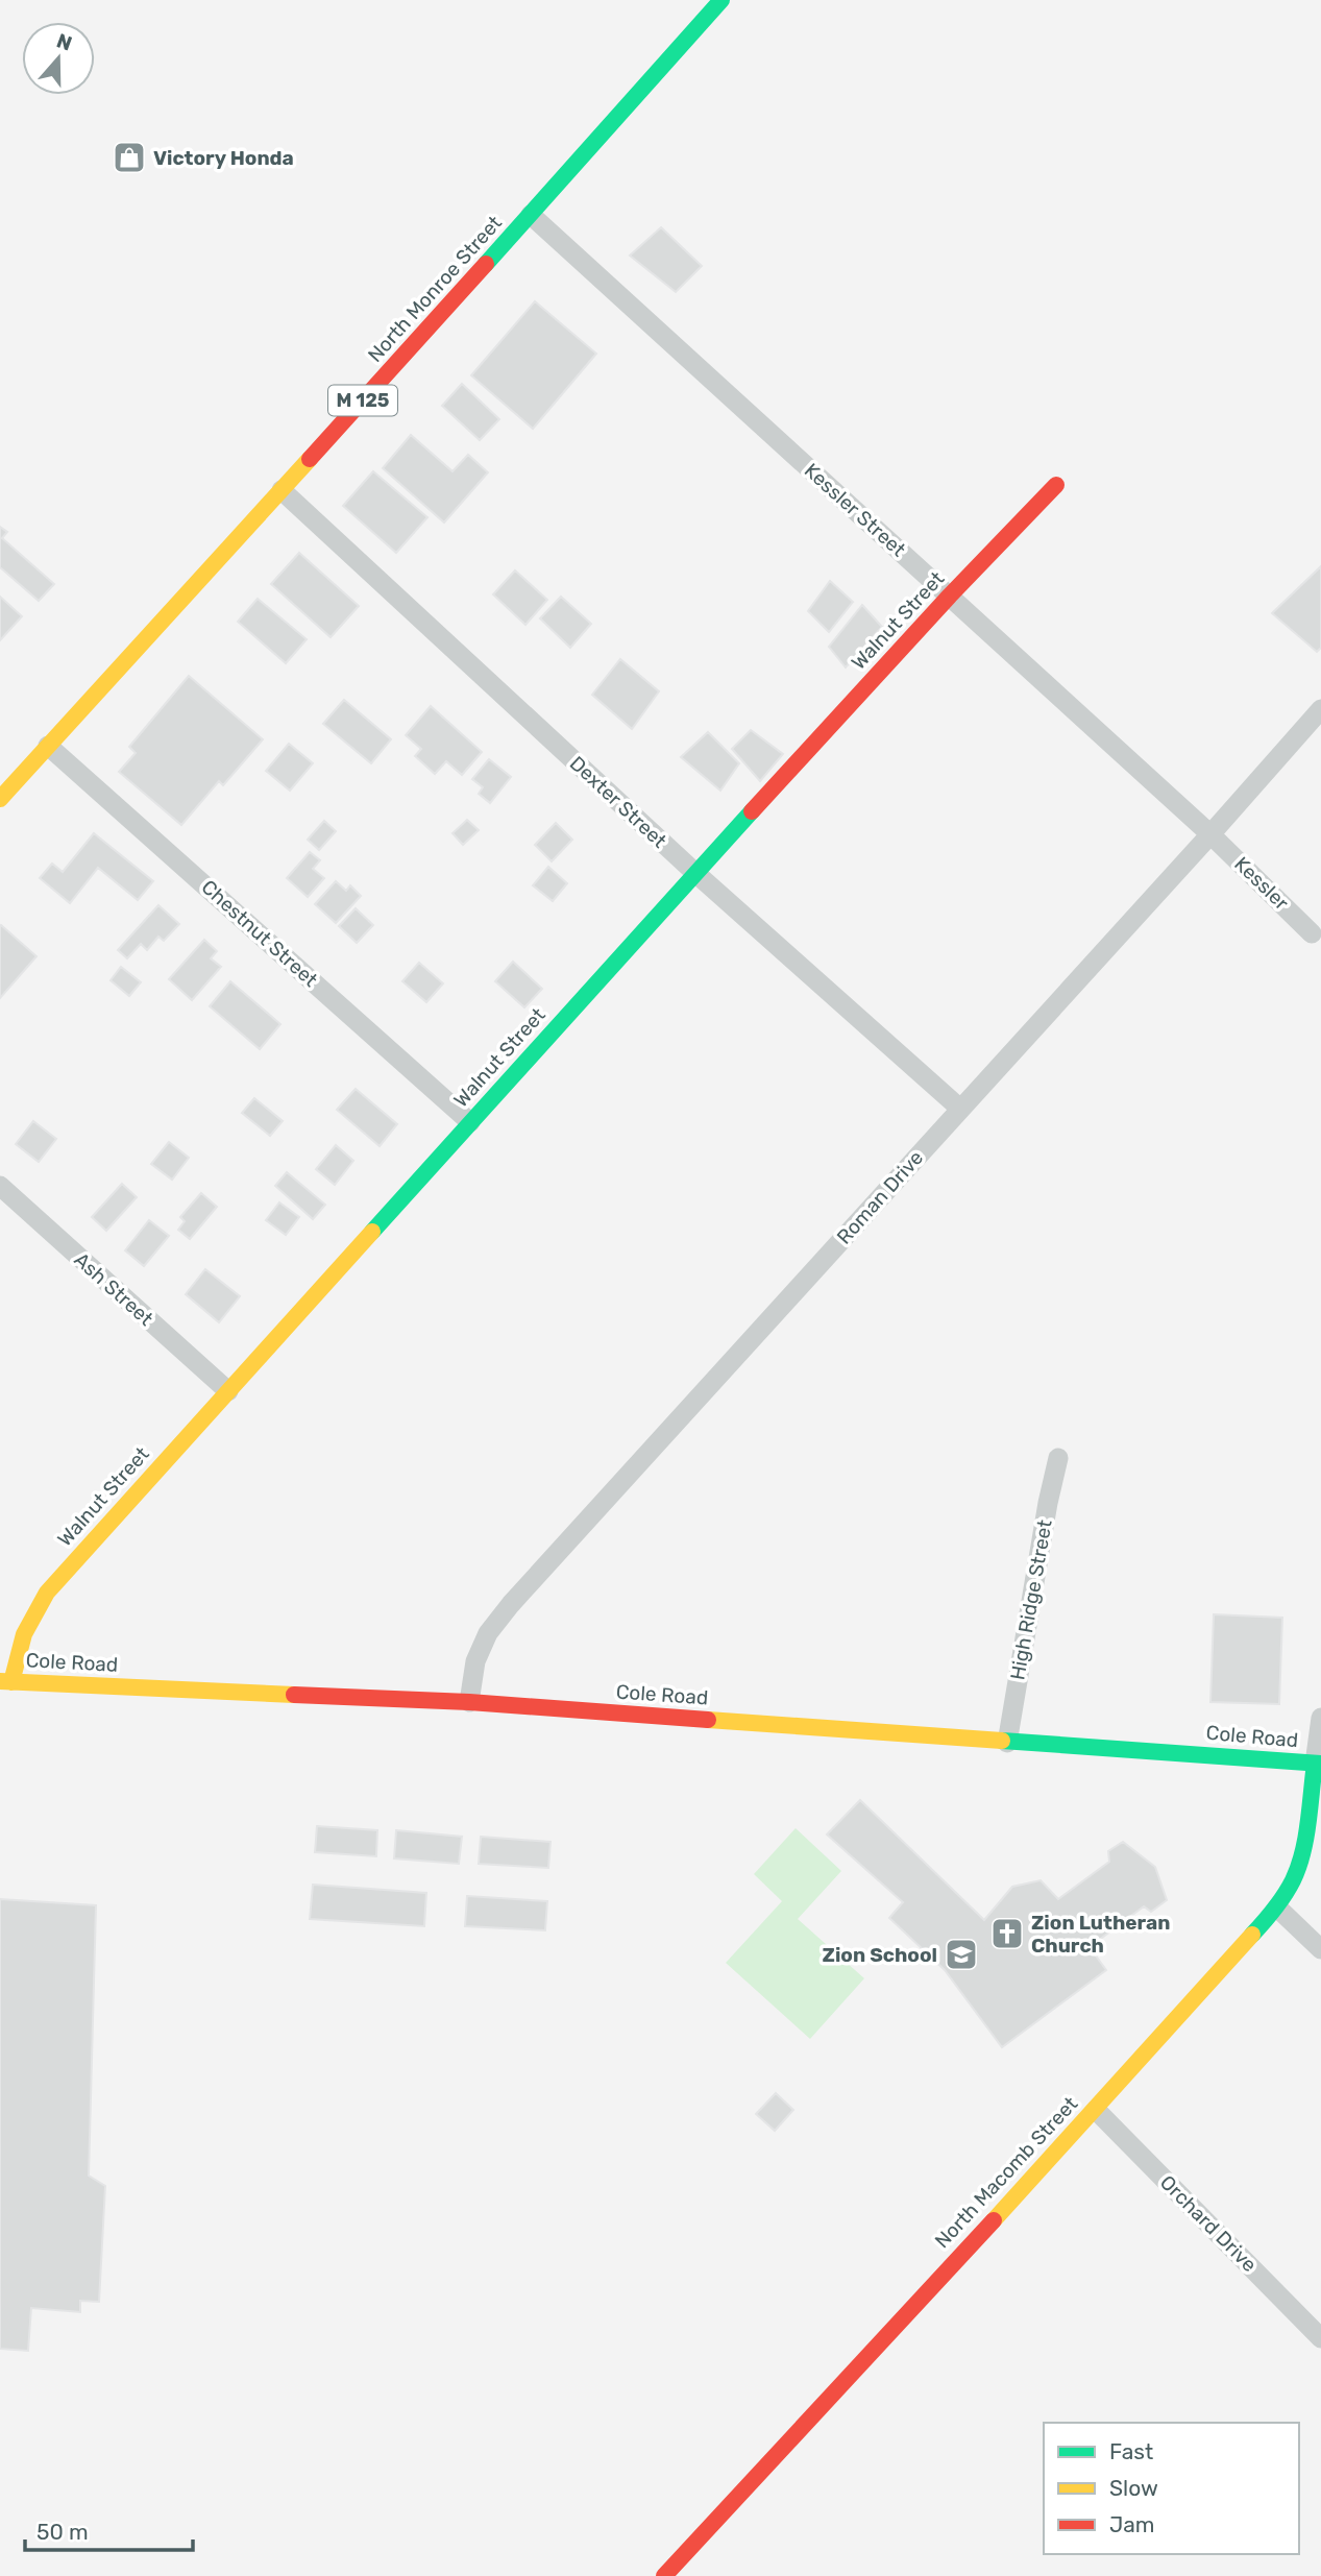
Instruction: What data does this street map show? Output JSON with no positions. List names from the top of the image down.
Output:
{
  "streets": {
    "street": [
      "North Monroe Street",
      "M 125",
      "Kessler Street",
      "Walnut Street",
      "Dexter Street",
      "Kessler",
      "Chestnut Street",
      "Roman Drive",
      "Ash Street",
      "High Ridge Street",
      "Cole Road",
      "North Macomb Street",
      "Orchard Drive"
    ]
  },
  "crossings": [
    ["North Monroe Street", "Kessler Street"],
    ["North Monroe Street", "Dexter Street"],
    ["North Monroe Street", "Chestnut Street"],
    ["Kessler Street", "Walnut Street"],
    ["Kessler Street", "Kessler"],
    ["Kessler Street", "Roman Drive"],
    ["Walnut Street", "Dexter Street"],
    ["Walnut Street", "Chestnut Street"],
    ["Walnut Street", "Ash Street"],
    ["Walnut Street", "Cole Road"],
    ["Dexter Street", "Roman Drive"],
    ["Kessler", "Roman Drive"],
    ["Roman Drive", "Cole Road"],
    ["High Ridge Street", "Cole Road"],
    ["Cole Road", "North Macomb Street"],
    ["North Macomb Street", "Orchard Drive"]
  ],
  "places": {
    "shop": ["Victory Honda"],
    "church": ["Zion Lutheran Church"],
    "school or university": ["Zion School"]
  },
  "legend": ["Fast", "Slow", "Jam"],
  "scale_bar": "50 m",
  "north": "top"
}
